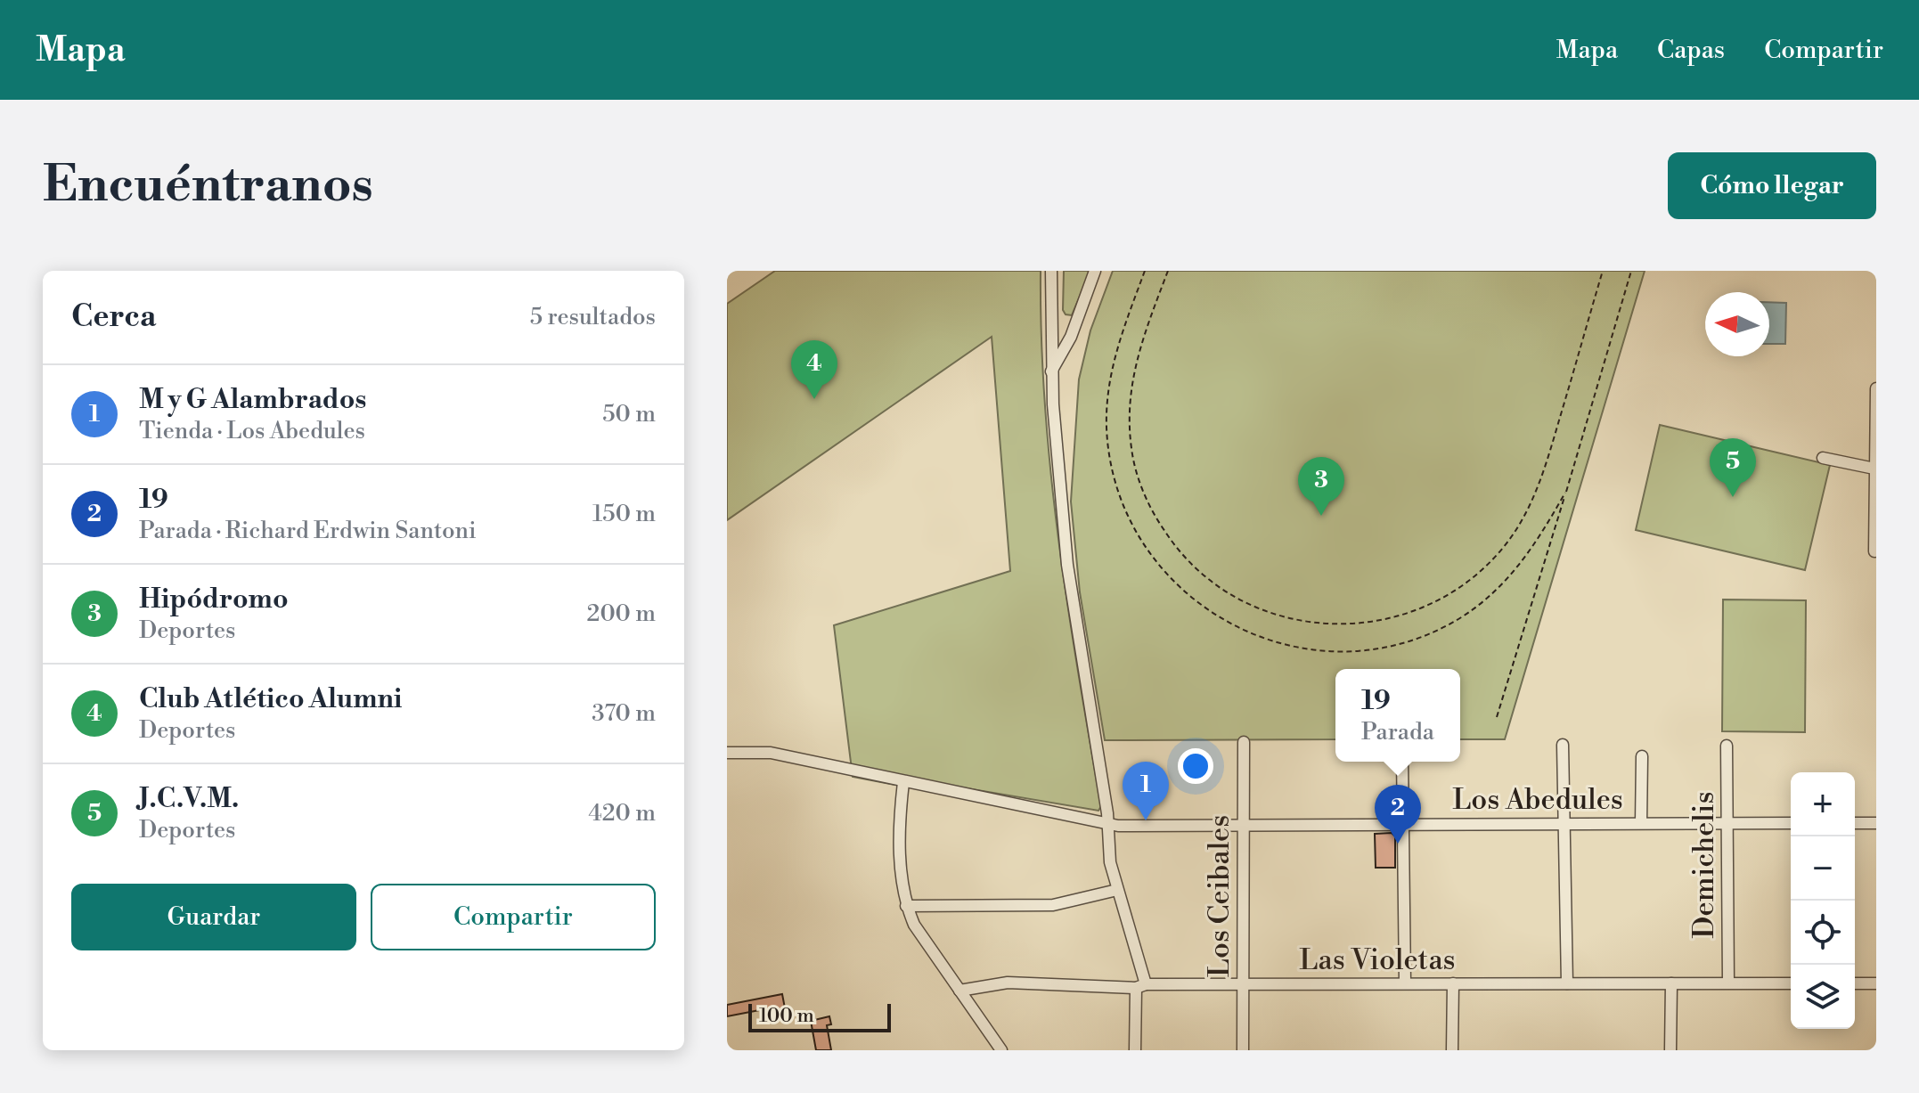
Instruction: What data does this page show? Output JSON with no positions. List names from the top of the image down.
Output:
{
  "streets": {
    "street": [
      "Los Abedules",
      "Demichelis",
      "Los Ceibales",
      "Las Violetas"
    ]
  },
  "crossings": [
    ["Los Abedules", "Demichelis"],
    ["Los Abedules", "Los Ceibales"],
    ["Demichelis", "Las Violetas"],
    ["Los Ceibales", "Las Violetas"]
  ],
  "scale_bar": "100 m",
  "north": "left",
  "page": {
    "header": "Mapa",
    "nav": ["Mapa", "Capas", "Compartir"],
    "buttons": [
      "Cómo llegar",
      ["Guardar", "Compartir"]
    ],
    "title": "Encuéntranos",
    "heading": ["Cerca", "5 resultados"],
    "pins": [
      "4",
      "5",
      "3",
      "1",
      "2"
    ],
    "list": [
      {
        "mark": "1",
        "name": "M y G Alambrados",
        "note": "Tienda · Los Abedules",
        "value": "50 m"
      },
      {
        "mark": "2",
        "name": "19",
        "note": "Parada · Richard Erdwin Santoni",
        "value": "150 m"
      },
      {
        "mark": "3",
        "name": "Hipódromo",
        "note": "Deportes",
        "value": "200 m"
      },
      {
        "mark": "4",
        "name": "Club Atlético Alumni",
        "note": "Deportes",
        "value": "370 m"
      },
      {
        "mark": "5",
        "name": "J.C.V.M.",
        "note": "Deportes",
        "value": "420 m"
      }
    ],
    "popup": ["19", "Parada"],
    "map_buttons": ["+", "−"],
    "scale": "100 m"
  }
}
